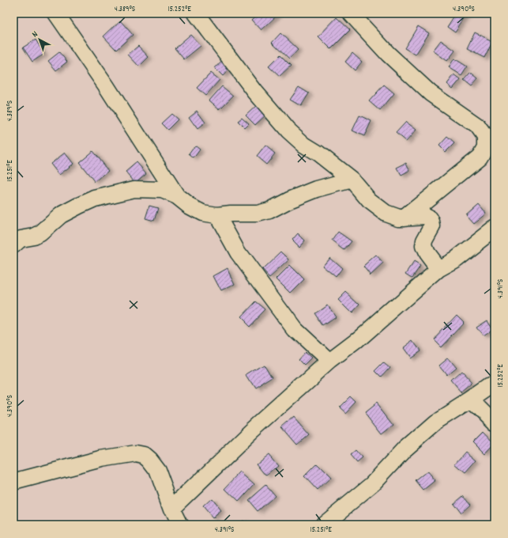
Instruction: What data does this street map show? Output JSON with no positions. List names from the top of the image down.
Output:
{
  "north": "top left",
  "coordinates": [
    "4.389°S",
    "15.252°E",
    "4.390°S",
    "15.251°E",
    "4.391°S"
  ]
}
